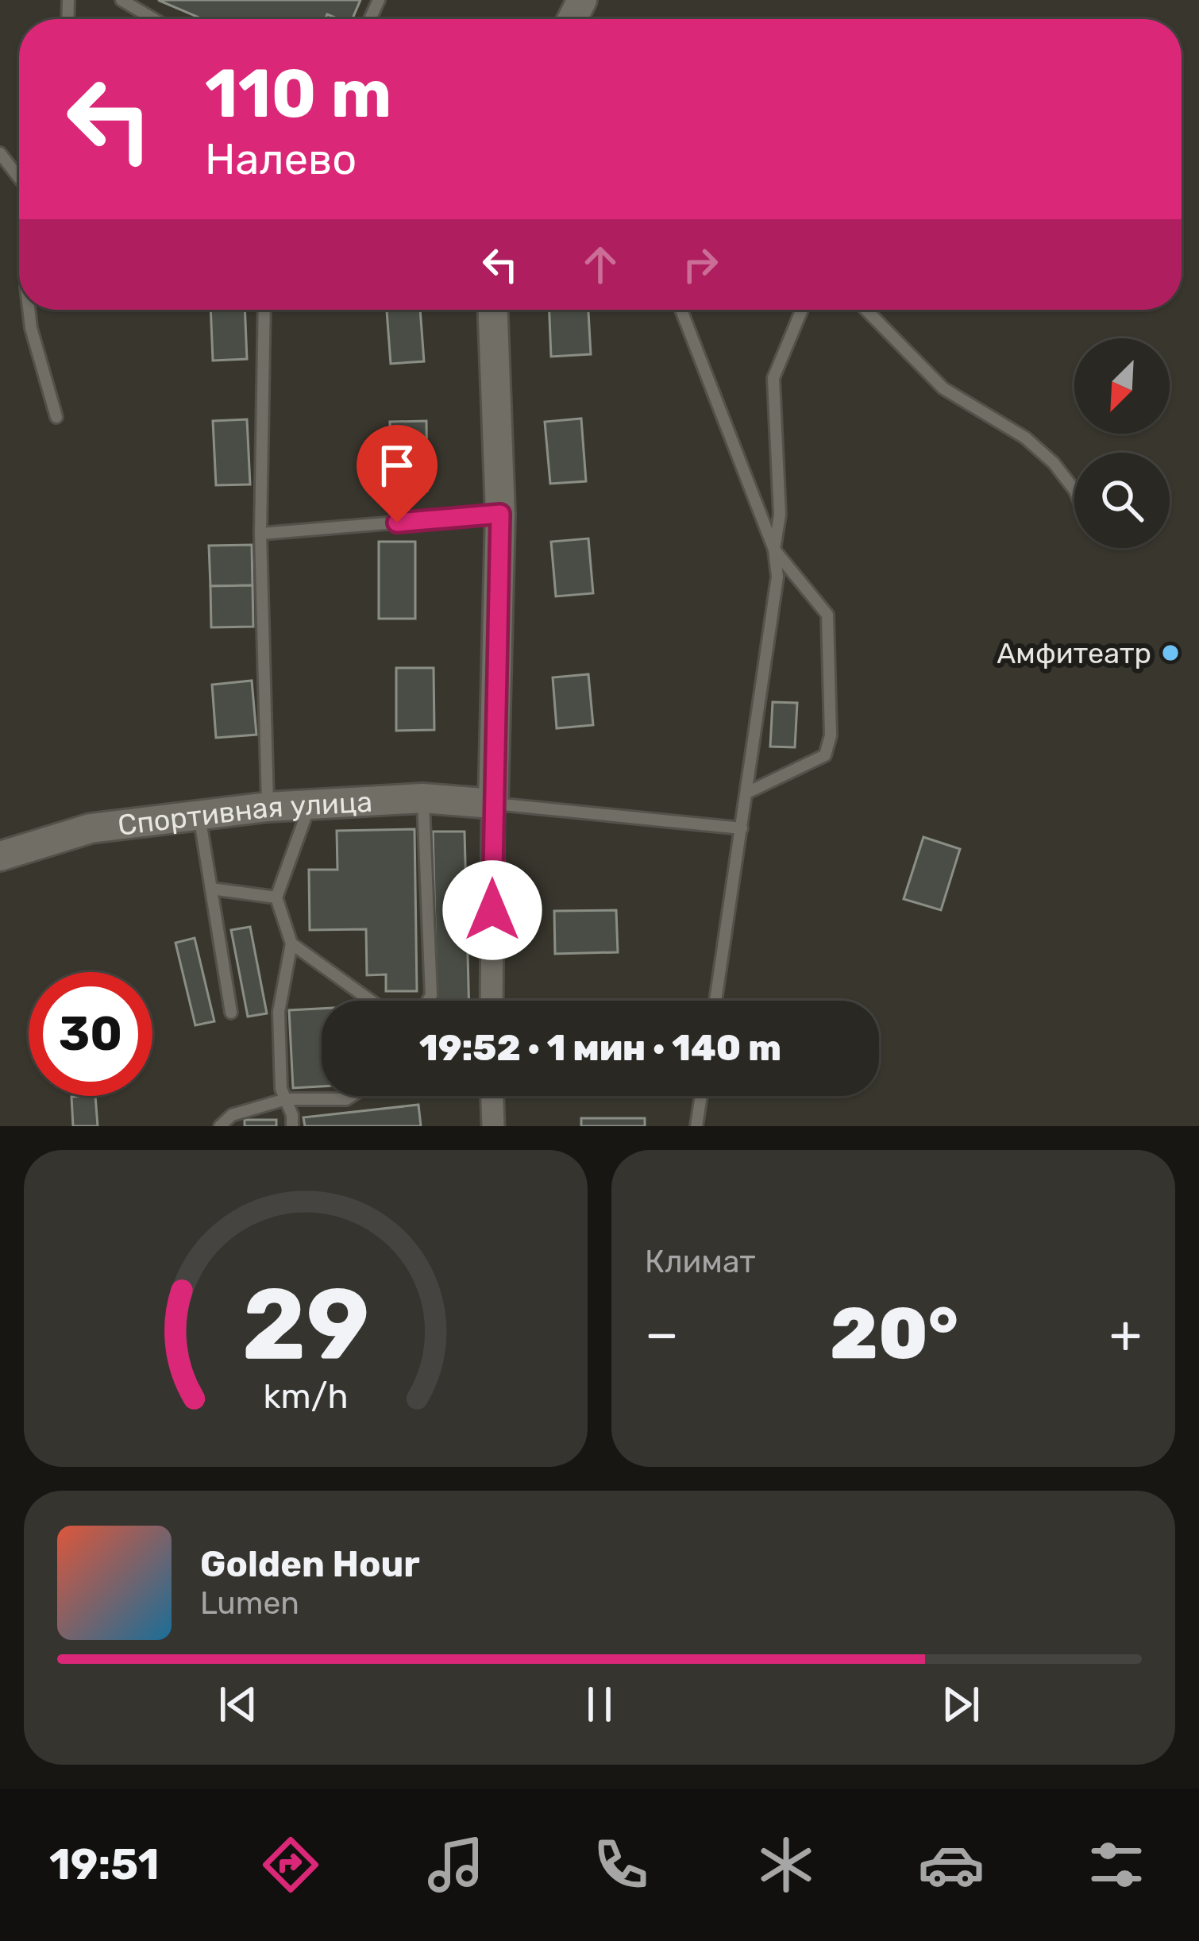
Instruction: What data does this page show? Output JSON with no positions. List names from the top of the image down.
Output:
{
  "streets": {
    "street": ["Спортивная улица"]
  },
  "places": ["Амфитеатр"],
  "north": "bottom left",
  "page": {
    "turn": ["110 m", "Налево"],
    "limit": "30",
    "trip": "19:52 · 1 мин · 140 m",
    "tile": "Климат",
    "heat": ["−", "20°", "+"],
    "song": ["Golden Hour", "Lumen"],
    "tabs": "19:51",
    "gauge": ["29", "km/h"]
  }
}
